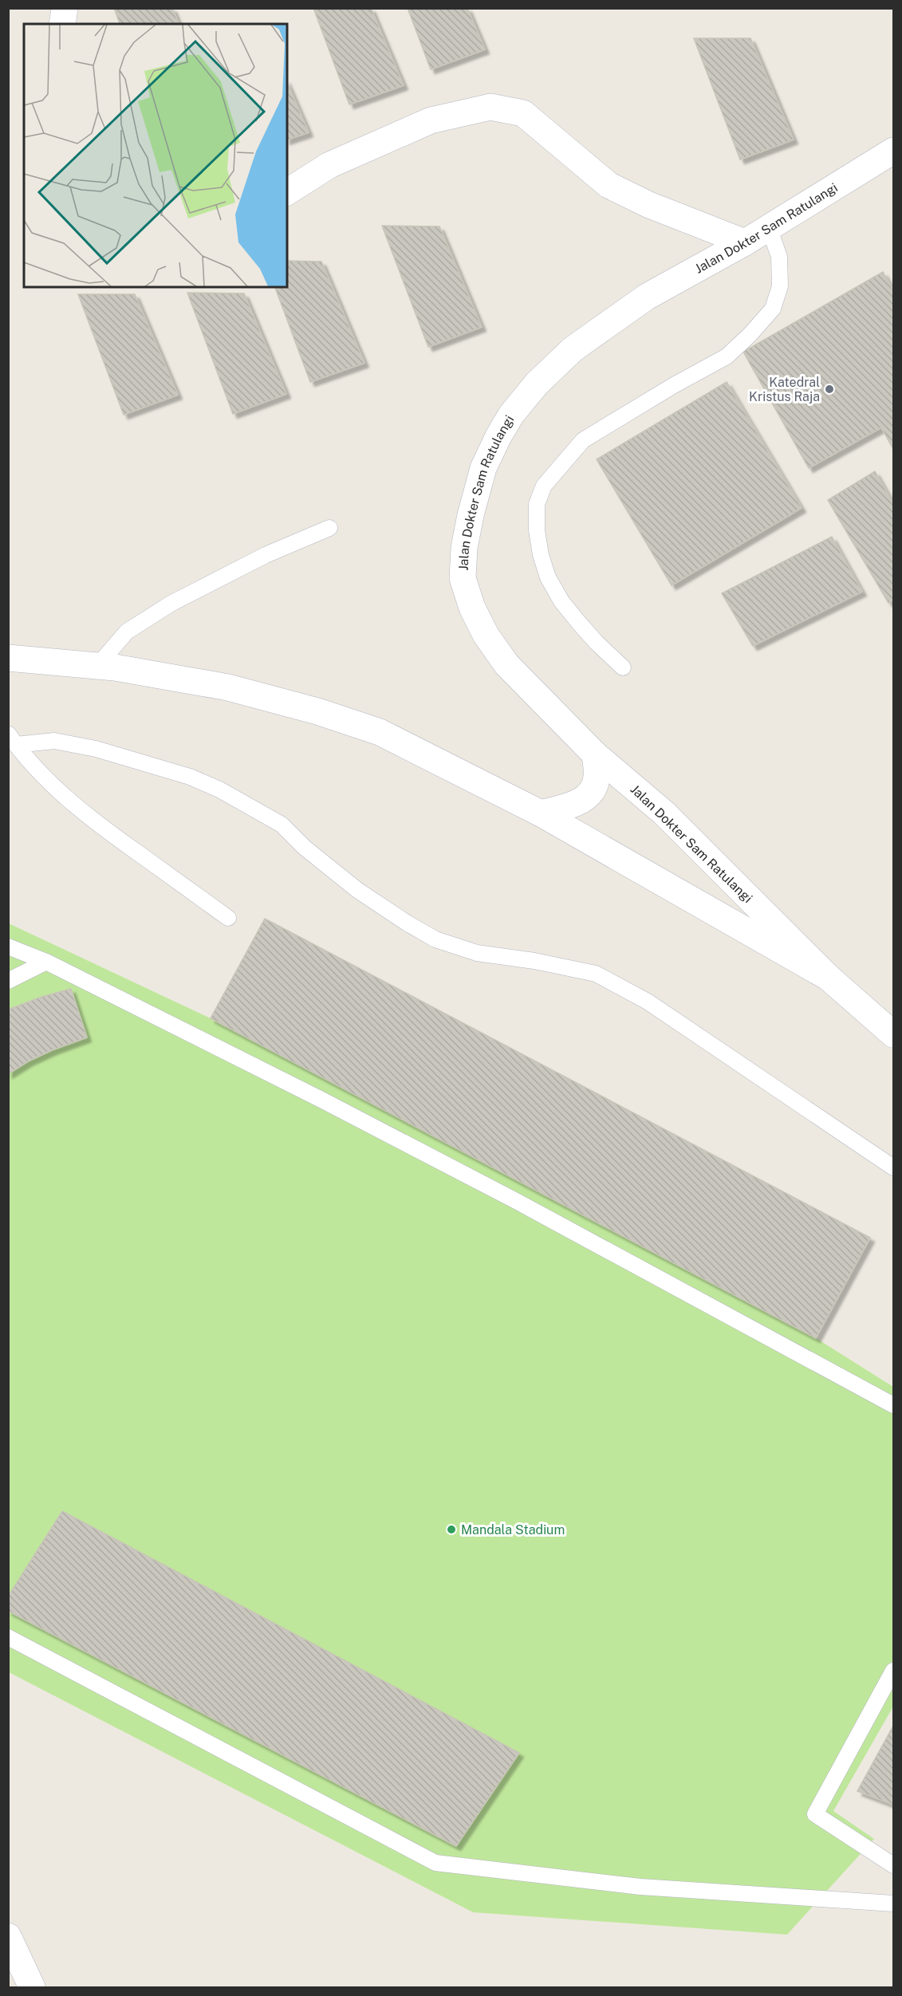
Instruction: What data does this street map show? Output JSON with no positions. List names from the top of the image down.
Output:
{
  "streets": {
    "main road": ["Jalan Dokter Sam Ratulangi"]
  },
  "places": ["Katedral Kristus Raja", "Mandala Stadium"]
}
